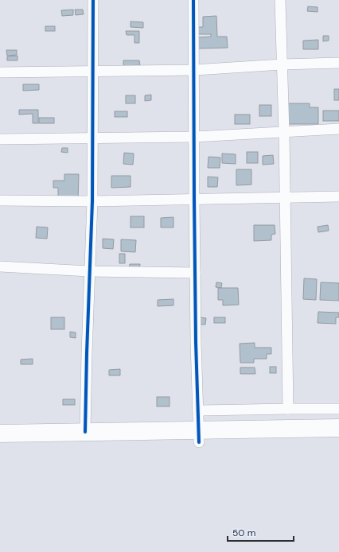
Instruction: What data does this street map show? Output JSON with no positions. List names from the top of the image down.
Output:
{
  "scale_bar": "50 m"
}
